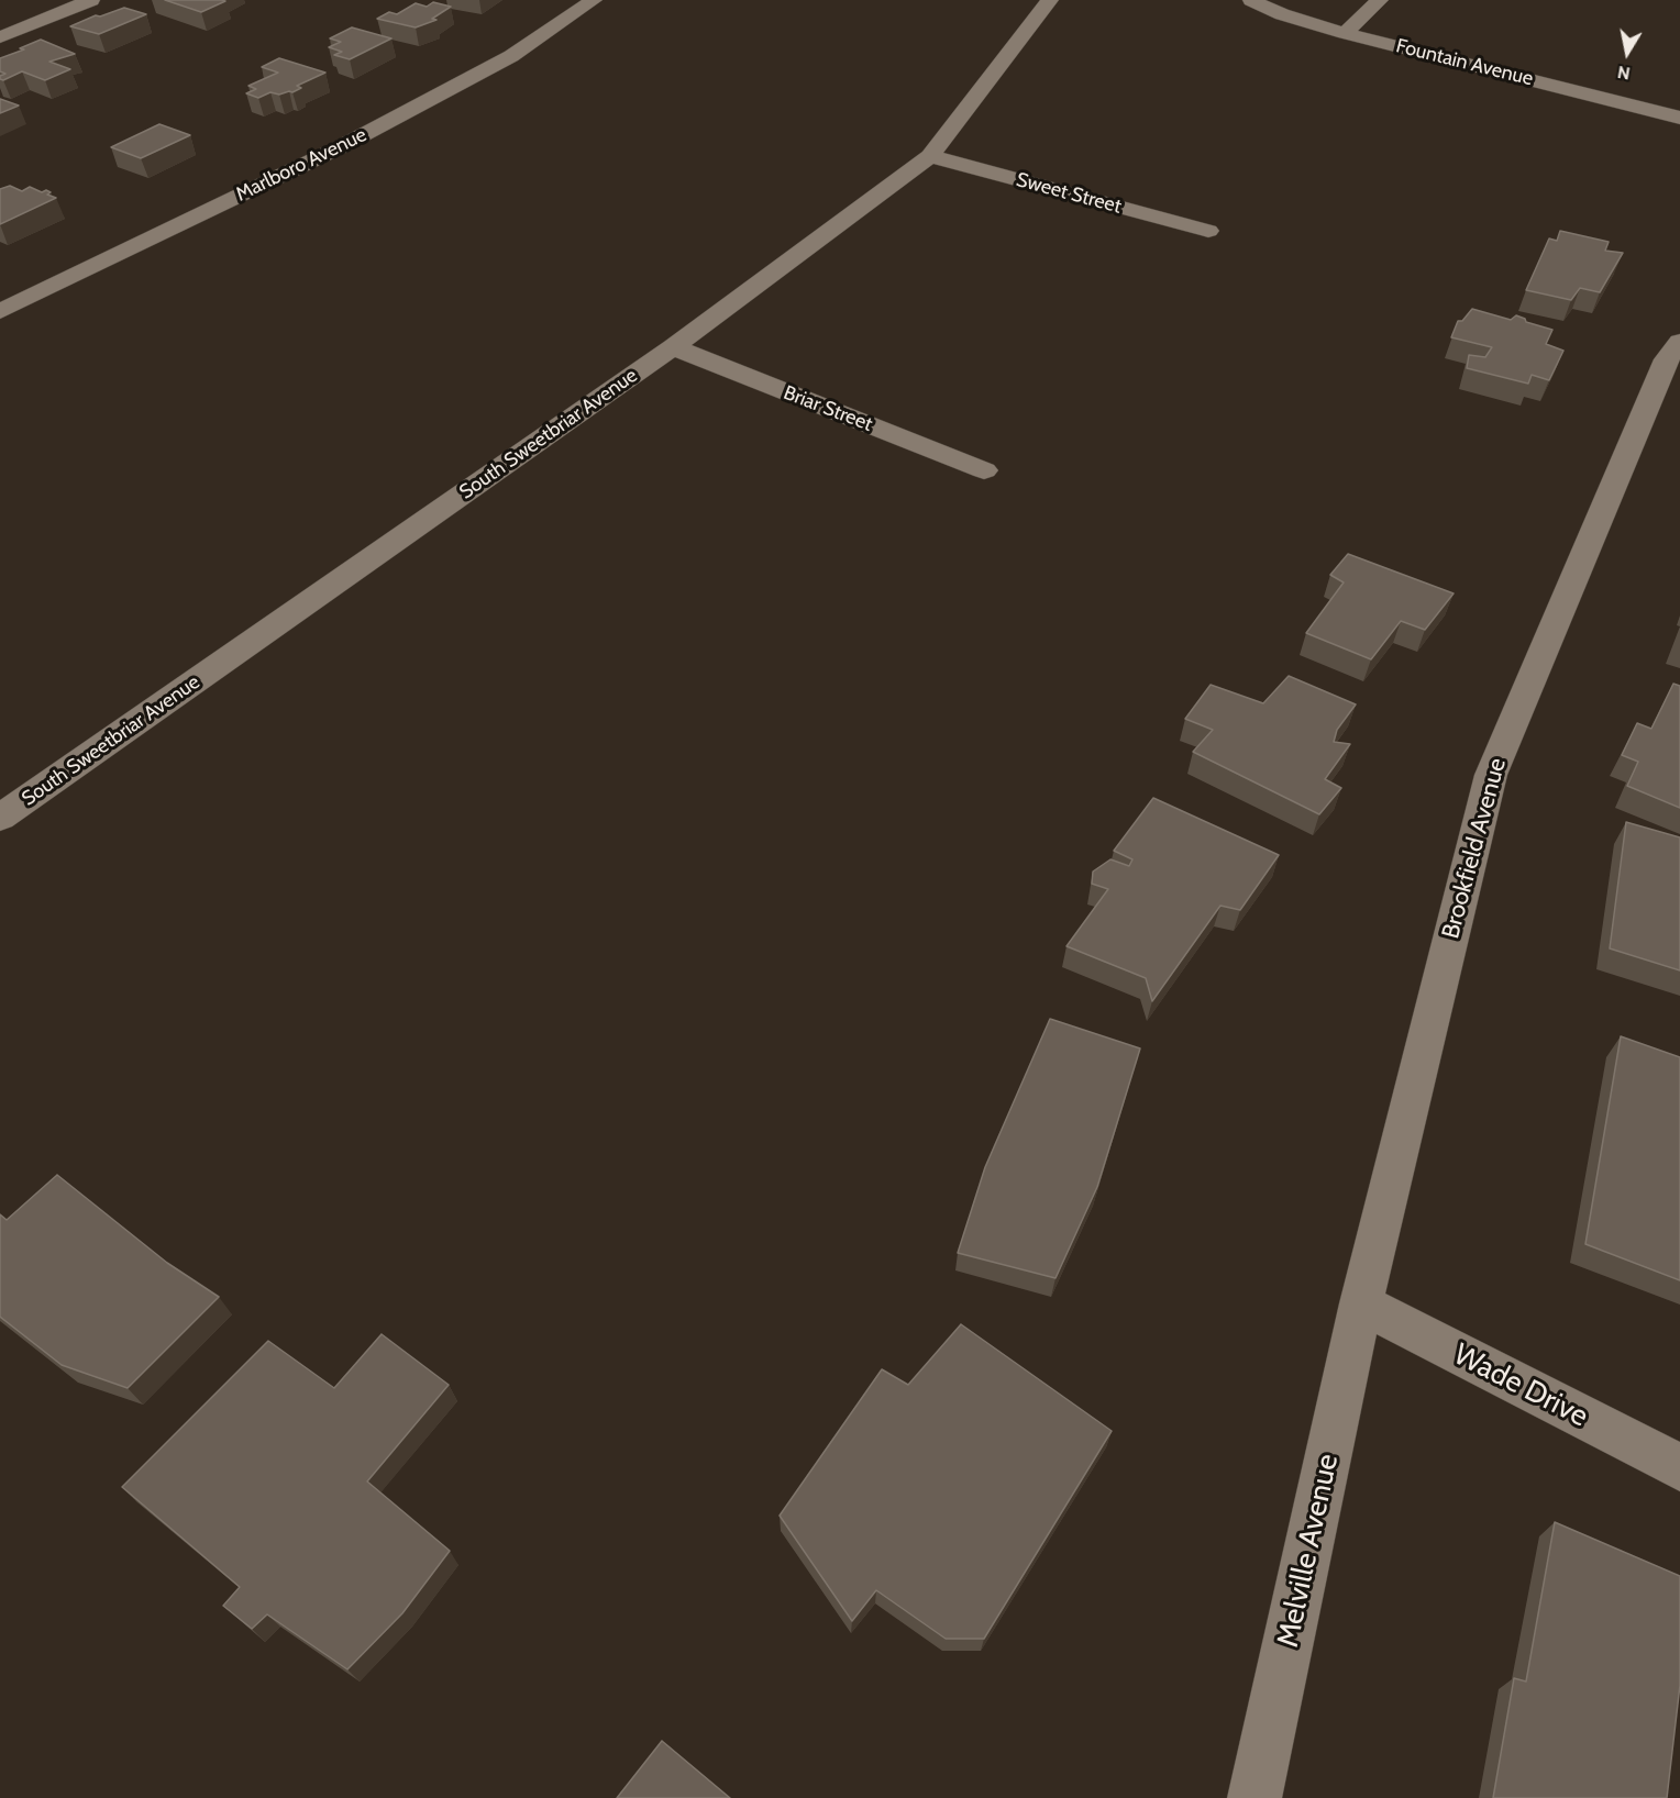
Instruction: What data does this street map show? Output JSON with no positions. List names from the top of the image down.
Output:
{
  "streets": {
    "street": [
      "Fountain Avenue",
      "Marlboro Avenue",
      "Sweet Street",
      "Briar Street",
      "South Sweetbriar Avenue",
      "Brookfield Avenue",
      "Wade Drive",
      "Melville Avenue"
    ]
  },
  "crossings": [
    ["Sweet Street", "South Sweetbriar Avenue"],
    ["Briar Street", "South Sweetbriar Avenue"],
    ["Brookfield Avenue", "Wade Drive"],
    ["Brookfield Avenue", "Melville Avenue"],
    ["Wade Drive", "Melville Avenue"]
  ],
  "north": "bottom"
}
